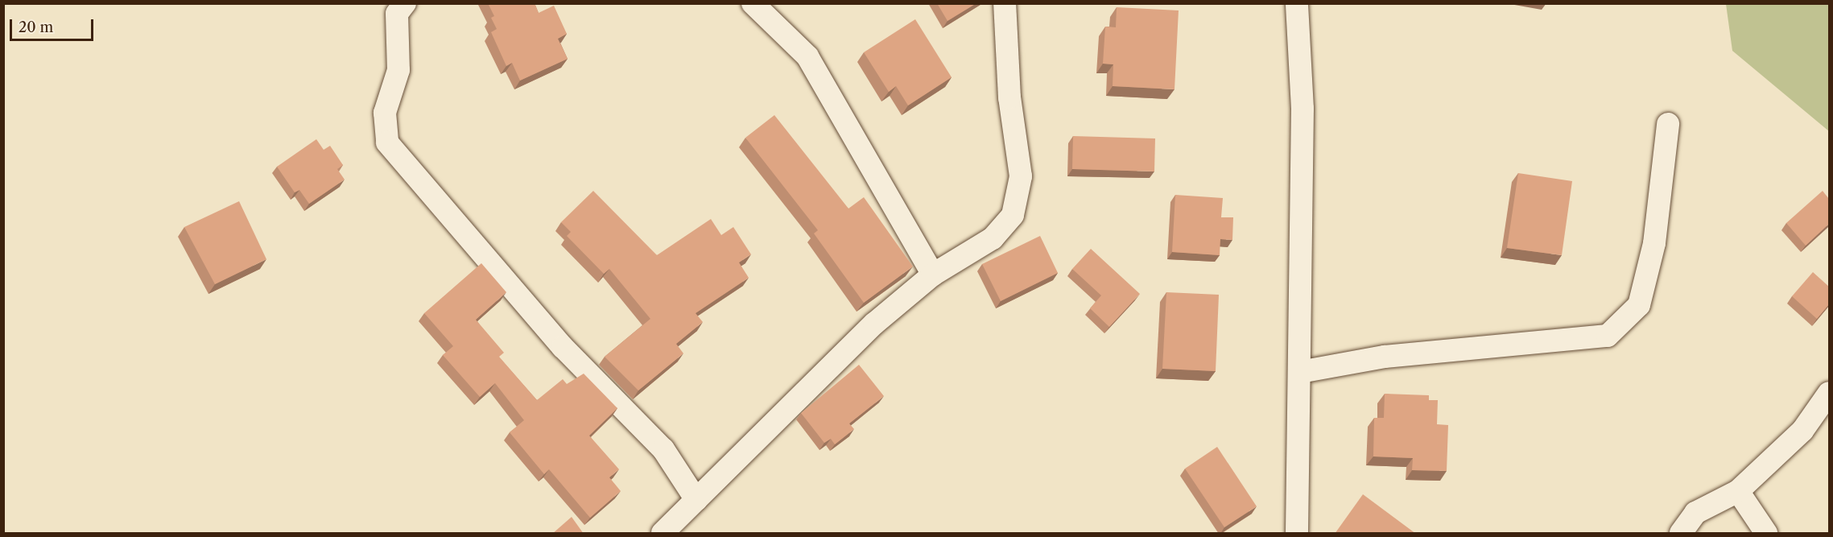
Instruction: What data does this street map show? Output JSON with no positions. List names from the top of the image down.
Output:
{
  "scale_bar": "20 m"
}
